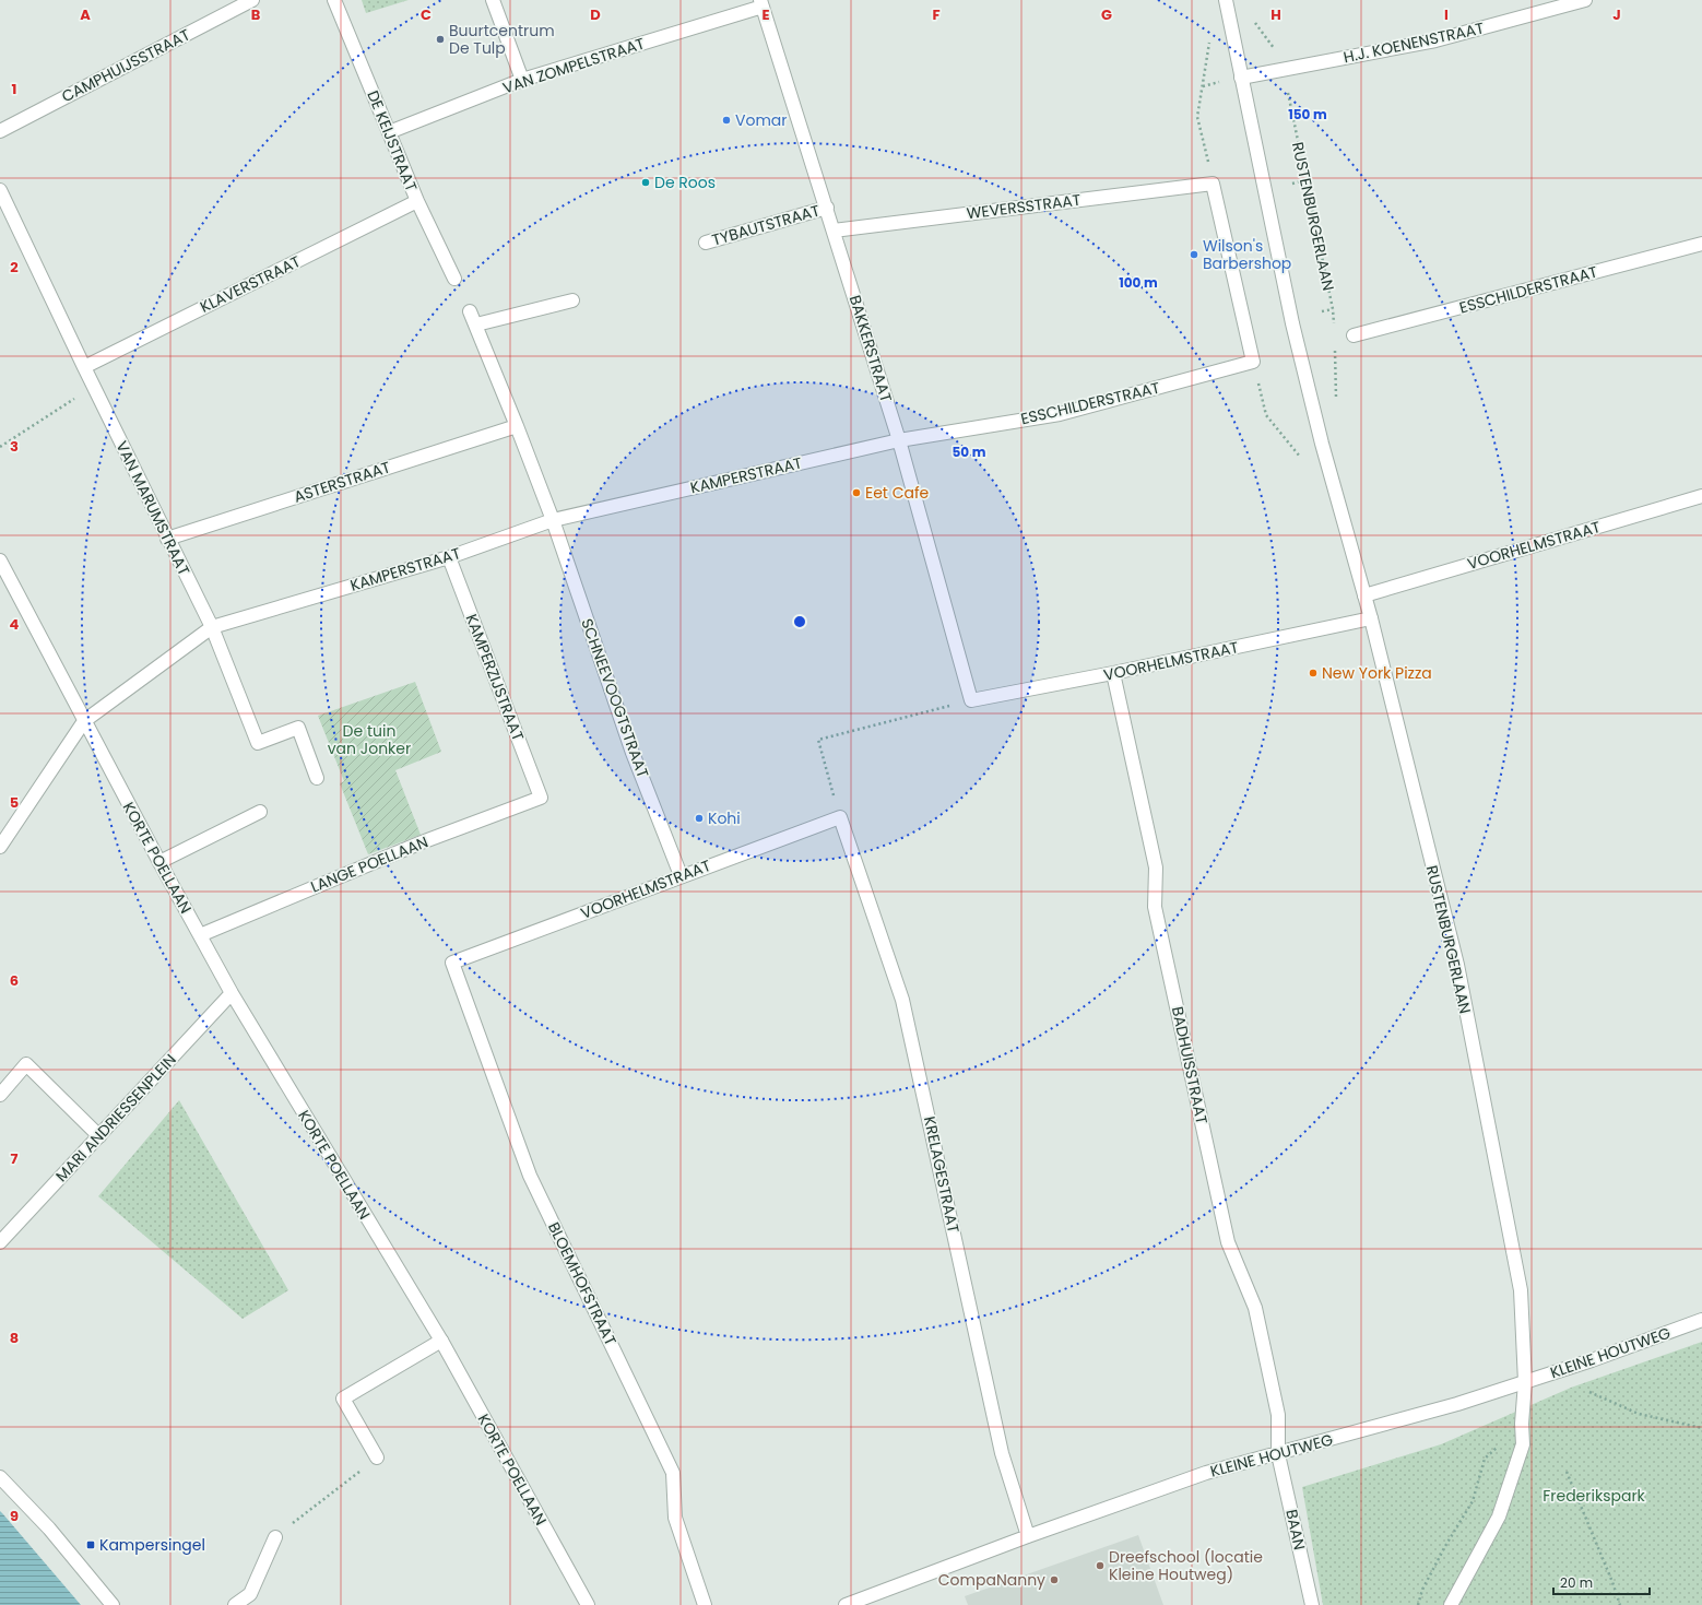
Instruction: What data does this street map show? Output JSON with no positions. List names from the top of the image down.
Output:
{
  "streets": {
    "street": [
      "H.J. KOENENSTRAAT",
      "CAMPHUIJSSTRAAT",
      "VAN ZOMPELSTRAAT",
      "DE KEIJSTRAAT",
      "WEVERSSTRAAT",
      "RUSTENBURGERLAAN",
      "TYBAUTSTRAAT",
      "KLAVERSTRAAT",
      "ESSCHILDERSTRAAT",
      "BAKKERSTRAAT",
      "KAMPERSTRAAT",
      "ASTERSTRAAT",
      "VAN MARUMSTRAAT",
      "VOORHELMSTRAAT",
      "KAMPERZIJSTRAAT",
      "SCHNEEVOOGTSTRAAT",
      "KORTE POELLAAN",
      "LANGE POELLAAN",
      "BADHUISSTRAAT",
      "MARI ANDRIESSENPLEIN",
      "KRELAGESTRAAT",
      "BLOEMHOFSTRAAT",
      "KLEINE HOUTWEG",
      "BAAN"
    ]
  },
  "crossings": [
    ["H.J. KOENENSTRAAT", "RUSTENBURGERLAAN"],
    ["VAN ZOMPELSTRAAT", "DE KEIJSTRAAT"],
    ["VAN ZOMPELSTRAAT", "BAKKERSTRAAT"],
    ["DE KEIJSTRAAT", "KLAVERSTRAAT"],
    ["WEVERSSTRAAT", "BAKKERSTRAAT"],
    ["RUSTENBURGERLAAN", "VOORHELMSTRAAT"],
    ["RUSTENBURGERLAAN", "KLEINE HOUTWEG"],
    ["TYBAUTSTRAAT", "BAKKERSTRAAT"],
    ["KLAVERSTRAAT", "VAN MARUMSTRAAT"],
    ["ESSCHILDERSTRAAT", "BAKKERSTRAAT"],
    ["ESSCHILDERSTRAAT", "KAMPERSTRAAT"],
    ["BAKKERSTRAAT", "KAMPERSTRAAT"],
    ["BAKKERSTRAAT", "VOORHELMSTRAAT"],
    ["KAMPERSTRAAT", "VAN MARUMSTRAAT"],
    ["KAMPERSTRAAT", "KAMPERZIJSTRAAT"],
    ["KAMPERSTRAAT", "SCHNEEVOOGTSTRAAT"],
    ["KAMPERSTRAAT", "KORTE POELLAAN"],
    ["ASTERSTRAAT", "VAN MARUMSTRAAT"],
    ["ASTERSTRAAT", "SCHNEEVOOGTSTRAAT"],
    ["VOORHELMSTRAAT", "SCHNEEVOOGTSTRAAT"],
    ["VOORHELMSTRAAT", "BADHUISSTRAAT"],
    ["VOORHELMSTRAAT", "KRELAGESTRAAT"],
    ["VOORHELMSTRAAT", "BLOEMHOFSTRAAT"],
    ["KAMPERZIJSTRAAT", "LANGE POELLAAN"],
    ["KORTE POELLAAN", "LANGE POELLAAN"],
    ["KORTE POELLAAN", "MARI ANDRIESSENPLEIN"],
    ["BADHUISSTRAAT", "KLEINE HOUTWEG"],
    ["BADHUISSTRAAT", "BAAN"],
    ["KRELAGESTRAAT", "KLEINE HOUTWEG"],
    ["KLEINE HOUTWEG", "BAAN"]
  ],
  "parks": ["De tuin van Jonker", "Frederikspark"],
  "places": {
    "other": [
      "Buurtcentrum De Tulp",
      "Vomar",
      "De Roos",
      "Wilson's Barbershop",
      "Eet Cafe",
      "New York Pizza",
      "Kohi",
      "Dreefschool (locatie Kleine Houtweg)",
      "CompaNanny"
    ],
    "transit": ["Kampersingel"]
  },
  "scale_bar": "20 m",
  "grid": {
    "columns": [
      "A",
      "B",
      "C",
      "D",
      "E",
      "F",
      "G",
      "H",
      "I",
      "J"
    ],
    "rows": [
      "1",
      "2",
      "3",
      "4",
      "5",
      "6",
      "7",
      "8",
      "9"
    ]
  },
  "rings": ["150 m", "100 m", "50 m"]
}
